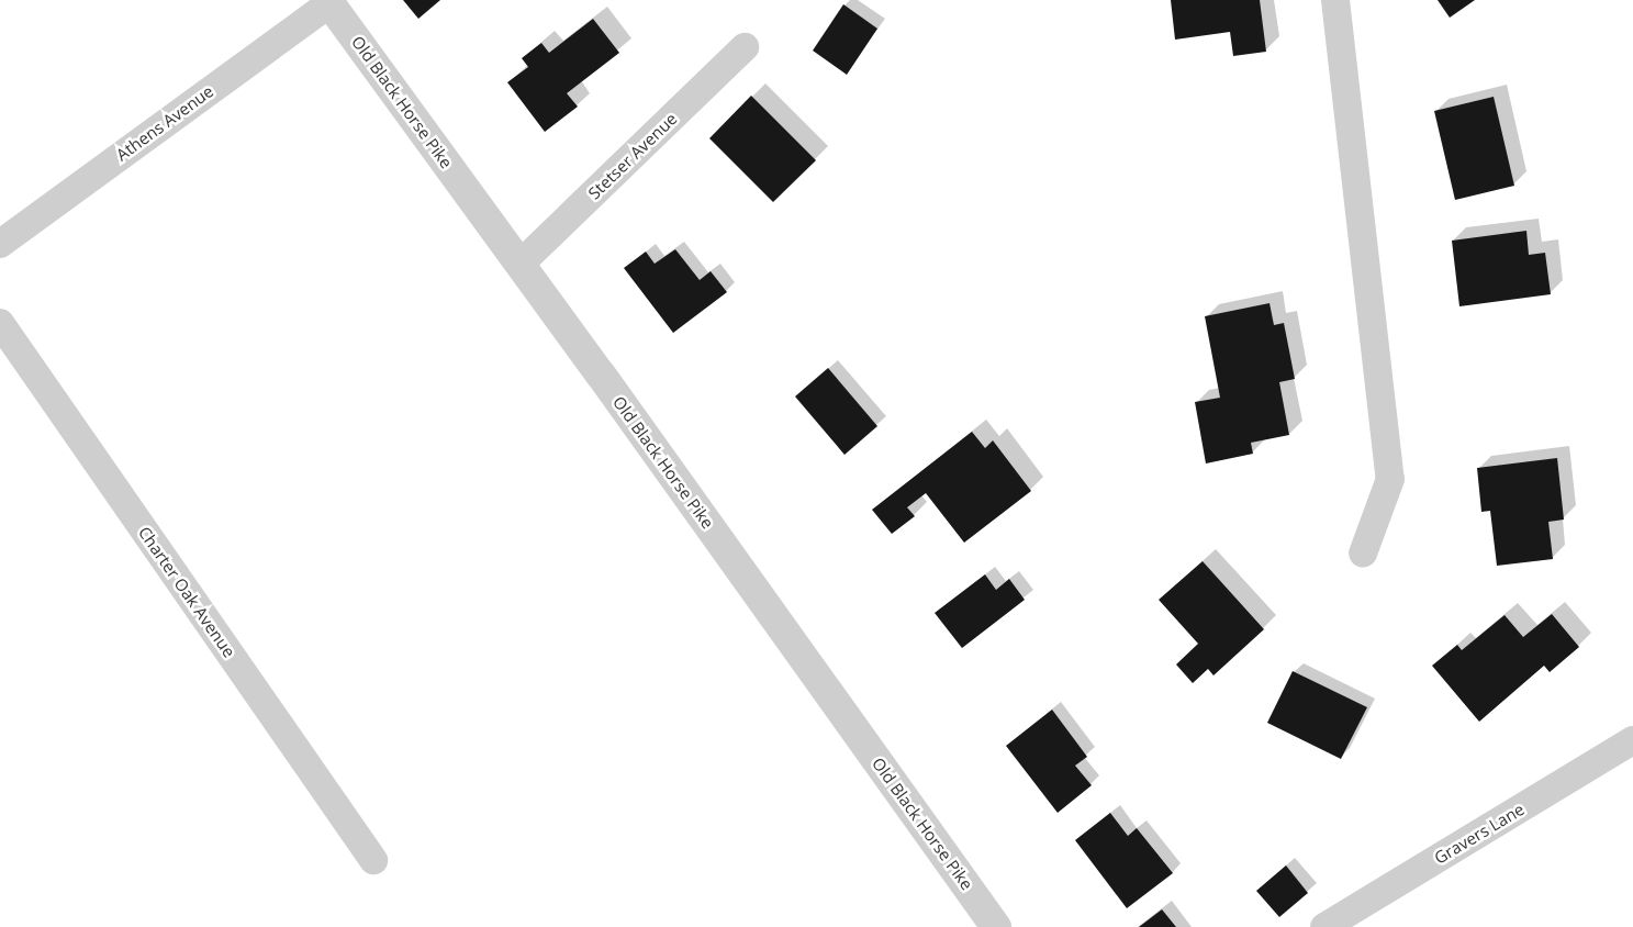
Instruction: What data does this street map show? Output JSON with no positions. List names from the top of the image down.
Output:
{
  "streets": {
    "street": [
      "Old Black Horse Pike",
      "Athens Avenue",
      "Stetser Avenue",
      "Charter Oak Avenue",
      "Gravers Lane"
    ]
  },
  "crossings": [
    ["Old Black Horse Pike", "Athens Avenue"],
    ["Old Black Horse Pike", "Stetser Avenue"]
  ]
}
